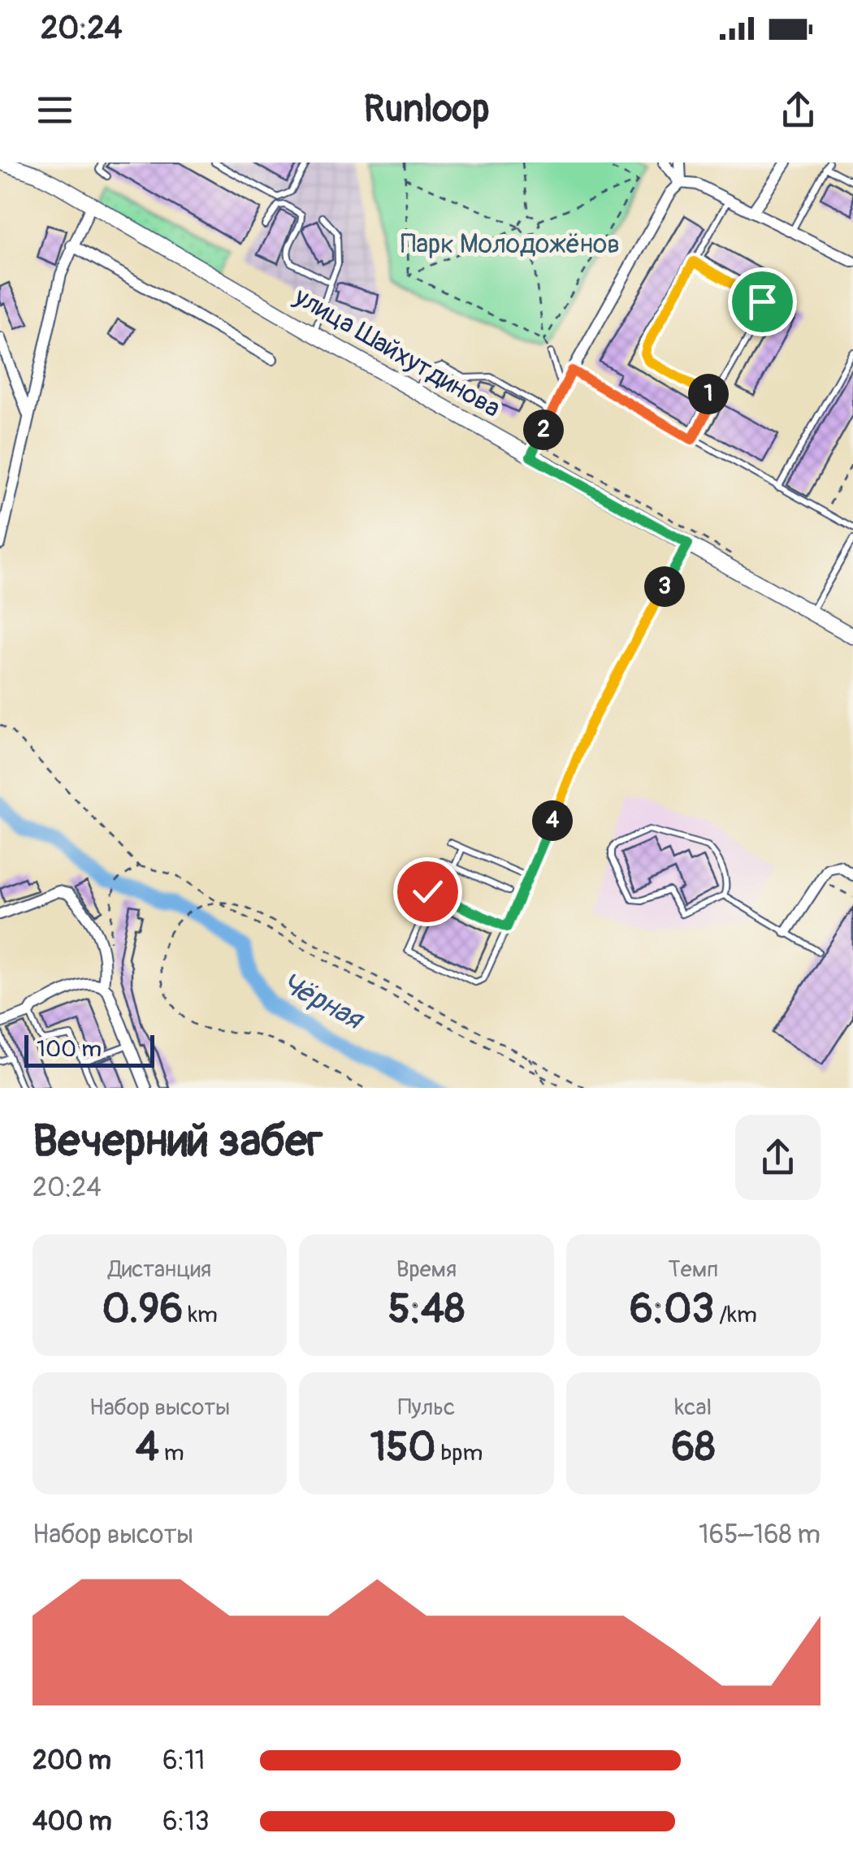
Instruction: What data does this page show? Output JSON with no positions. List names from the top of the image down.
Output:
{
  "streets": {
    "main road": ["улица Шайхутдинова"]
  },
  "water": ["Чёрная"],
  "parks": ["Парк Молодожёнов"],
  "scale_bar": "100 m",
  "page": {
    "status": "20:24",
    "header": "Runloop",
    "pins": [
      "1",
      "2",
      "3",
      "4"
    ],
    "scale": "100 m",
    "heading": ["Вечерний забег", "20:24"],
    "stats": [
      ["Дистанция", "0.96 km"],
      ["Время", "5:48"],
      ["Темп", "6:03 /km"],
      ["Набор высоты", "4 m"],
      ["Пульс", "150 bpm"],
      ["kcal", "68"]
    ],
    "chart": ["Набор высоты", "165–168 m"],
    "list": [
      {
        "name": "200 m",
        "note": "6:11"
      },
      {
        "name": "400 m",
        "note": "6:13"
      }
    ]
  }
}
